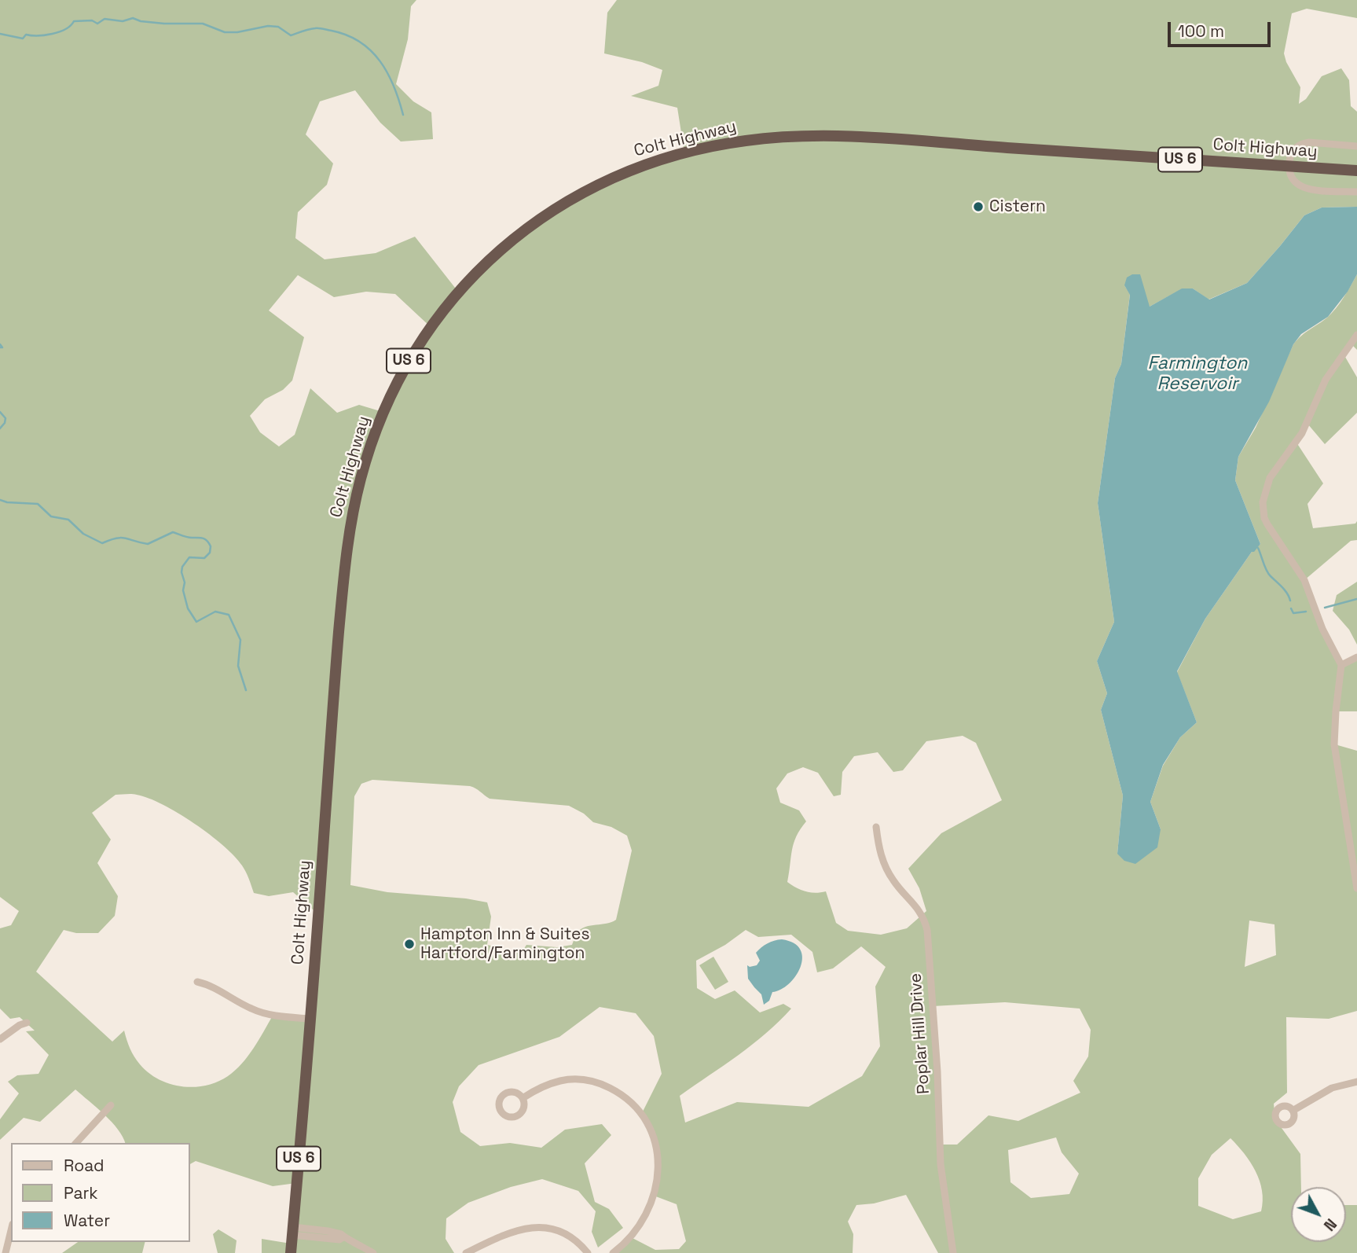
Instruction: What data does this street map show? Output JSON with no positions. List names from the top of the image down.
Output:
{
  "streets": {
    "highway": ["Colt Highway", "US 6"],
    "street": ["Poplar Hill Drive"]
  },
  "water": ["Farmington Reservoir"],
  "places": ["Cistern", "Hampton Inn & Suites Hartford/Farmington"],
  "legend": ["Road", "Park", "Water"],
  "scale_bar": "100 m",
  "north": "bottom right"
}
